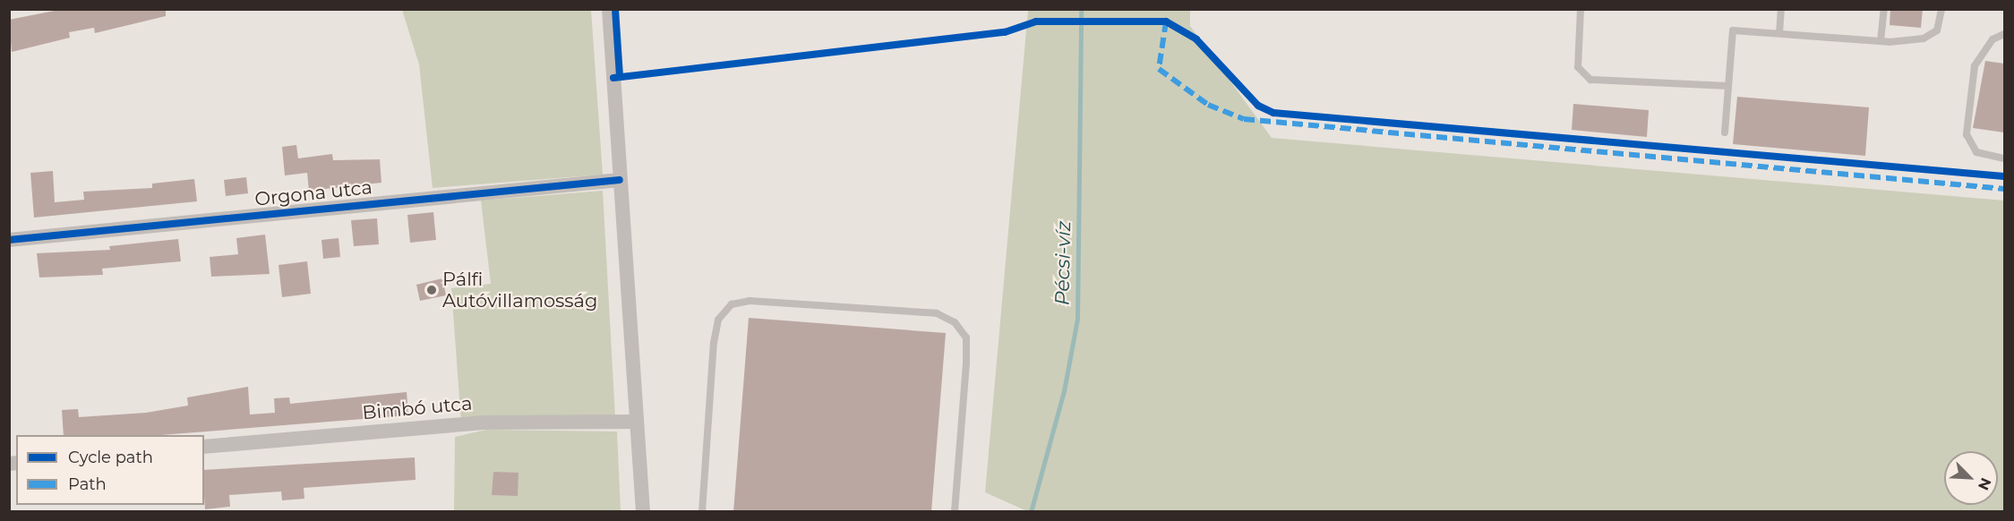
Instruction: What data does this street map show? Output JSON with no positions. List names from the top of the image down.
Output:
{
  "streets": {
    "street": ["Orgona utca", "Bimbó utca"]
  },
  "water": ["Pécsi-víz"],
  "places": ["Pálfi Autóvillamosság"],
  "legend": ["Cycle path", "Path"],
  "north": "bottom right"
}
